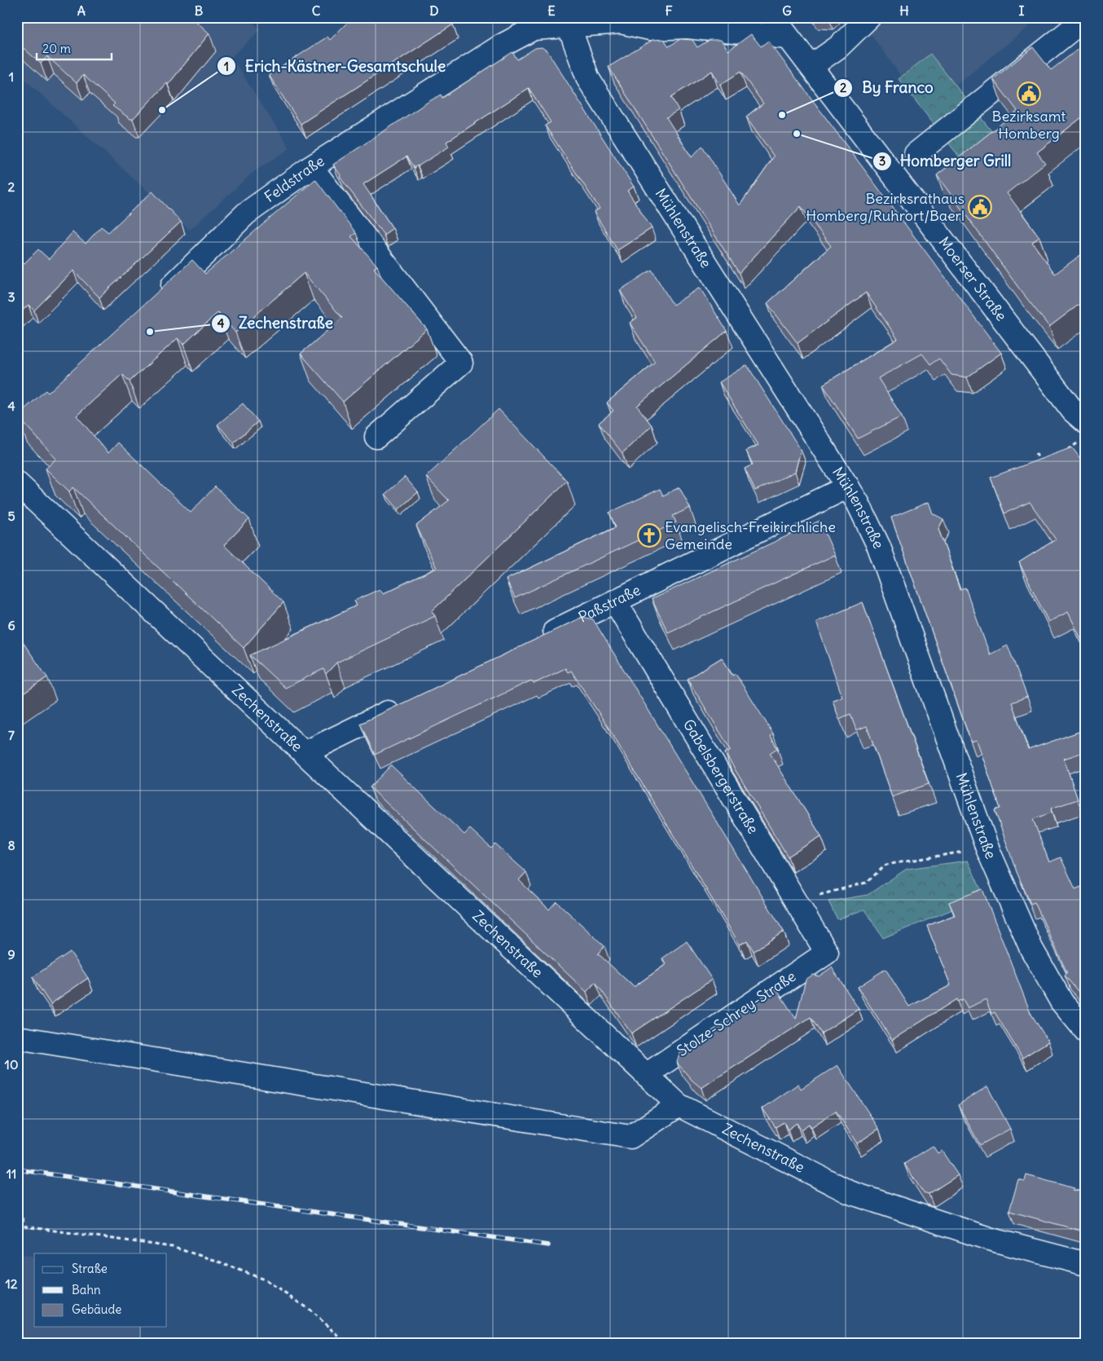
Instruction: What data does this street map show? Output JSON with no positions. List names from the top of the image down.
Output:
{
  "streets": {
    "street": [
      "Feldstraße",
      "Mühlenstraße",
      "Moerser Straße",
      "Paßstraße",
      "Zechenstraße",
      "Gabelsbergerstraße",
      "Stolze-Schrey-Straße"
    ]
  },
  "crossings": [
    ["Feldstraße", "Mühlenstraße"],
    ["Feldstraße", "Moerser Straße"],
    ["Mühlenstraße", "Paßstraße"],
    ["Paßstraße", "Gabelsbergerstraße"],
    ["Zechenstraße", "Stolze-Schrey-Straße"],
    ["Gabelsbergerstraße", "Stolze-Schrey-Straße"]
  ],
  "places": {
    "public building": ["Bezirksamt Homberg", "Bezirksrathaus Homberg/Ruhrort/Baerl"],
    "other": [
      "Erich-Kästner-Gesamtschule",
      "By Franco",
      "Homberger Grill",
      "Zechenstraße"
    ],
    "church": ["Evangelisch-Freikirchliche Gemeinde"]
  },
  "legend": ["Straße", "Bahn", "Gebäude"],
  "scale_bar": "20 m",
  "grid": {
    "columns": [
      "A",
      "B",
      "C",
      "D",
      "E",
      "F",
      "G",
      "H",
      "I"
    ],
    "rows": [
      "1",
      "2",
      "3",
      "4",
      "5",
      "6",
      "7",
      "8",
      "9",
      "10",
      "11",
      "12"
    ]
  }
}
